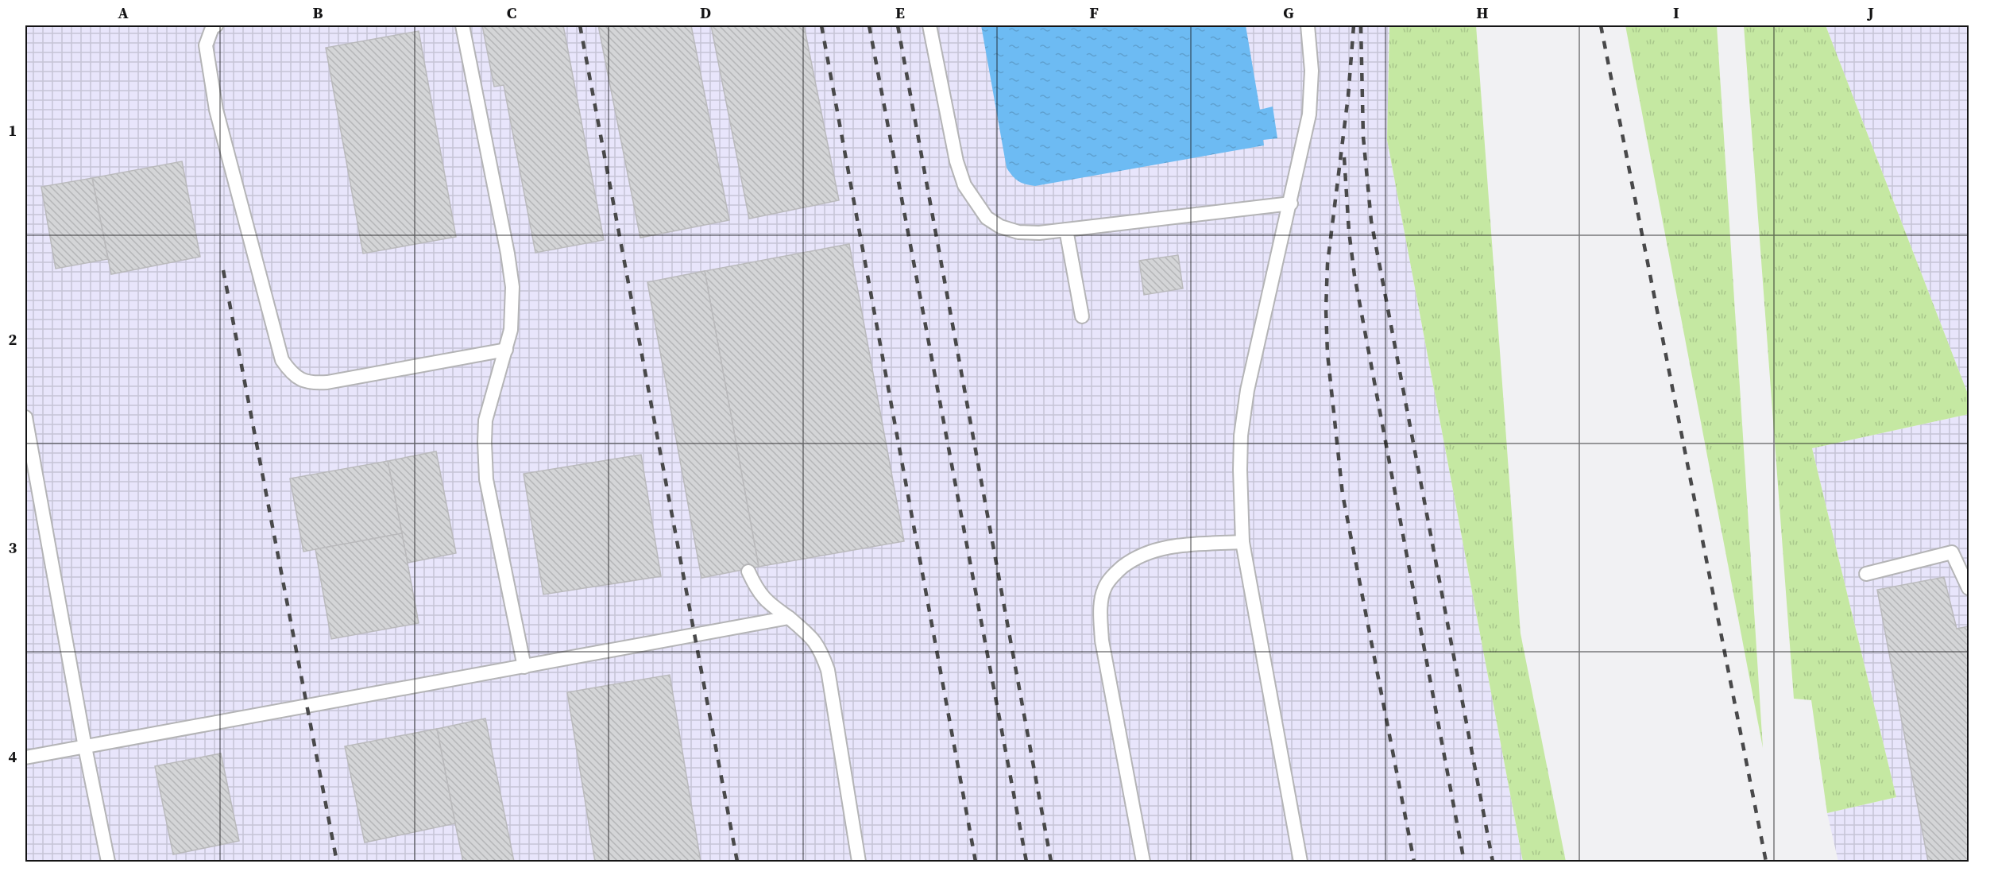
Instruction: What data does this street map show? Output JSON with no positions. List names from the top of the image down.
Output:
{
  "grid": {
    "columns": [
      "A",
      "B",
      "C",
      "D",
      "E",
      "F",
      "G",
      "H",
      "I",
      "J"
    ],
    "rows": [
      "1",
      "2",
      "3",
      "4"
    ]
  }
}
